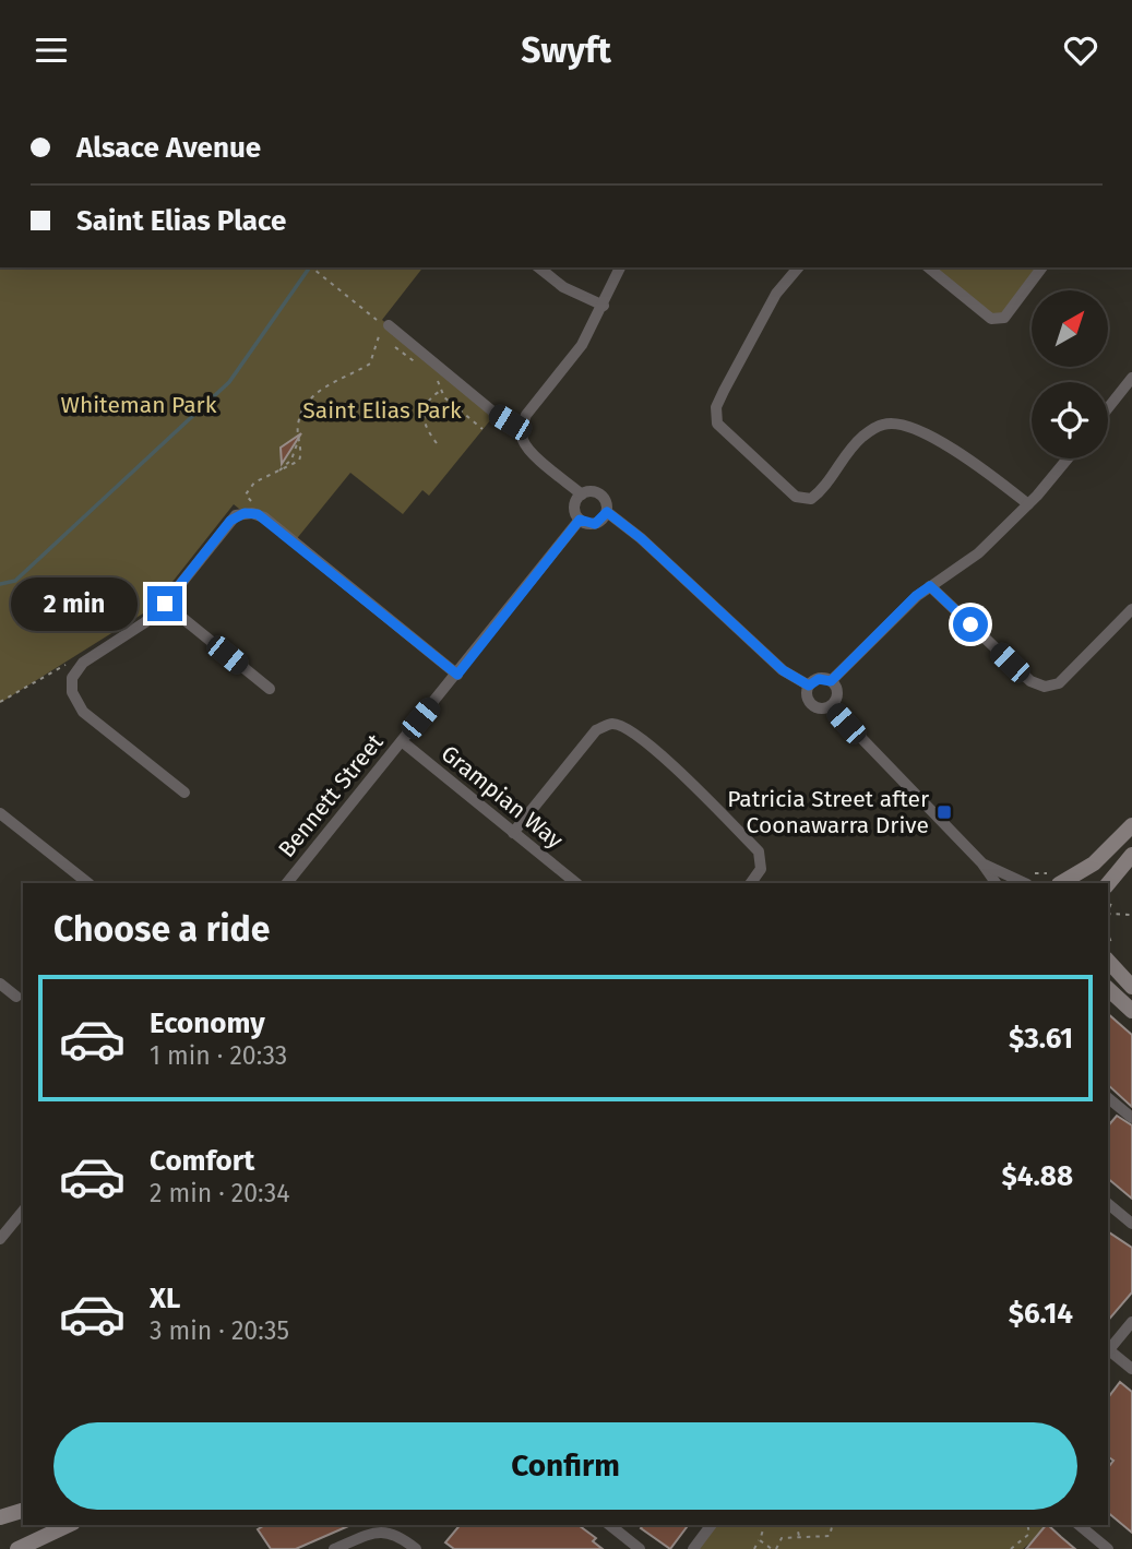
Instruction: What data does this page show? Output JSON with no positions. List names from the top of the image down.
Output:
{
  "streets": {
    "street": ["Bennett Street", "Grampian Way"]
  },
  "crossings": [
    ["Bennett Street", "Grampian Way"]
  ],
  "parks": ["Whiteman Park", "Saint Elias Park"],
  "places": {
    "transit": ["Patricia Street after Coonawarra Drive"]
  },
  "north": "top right",
  "page": {
    "header": "Swyft",
    "banner": ["Alsace Avenue", "Saint Elias Place"],
    "bubble": "2 min",
    "heading": "Choose a ride",
    "list": [
      {
        "name": "Economy",
        "note": "1 min · 20:33",
        "value": "$3.61"
      },
      {
        "name": "Comfort",
        "note": "2 min · 20:34",
        "value": "$4.88"
      },
      {
        "name": "XL",
        "note": "3 min · 20:35",
        "value": "$6.14"
      }
    ],
    "buttons": "Confirm"
  }
}
